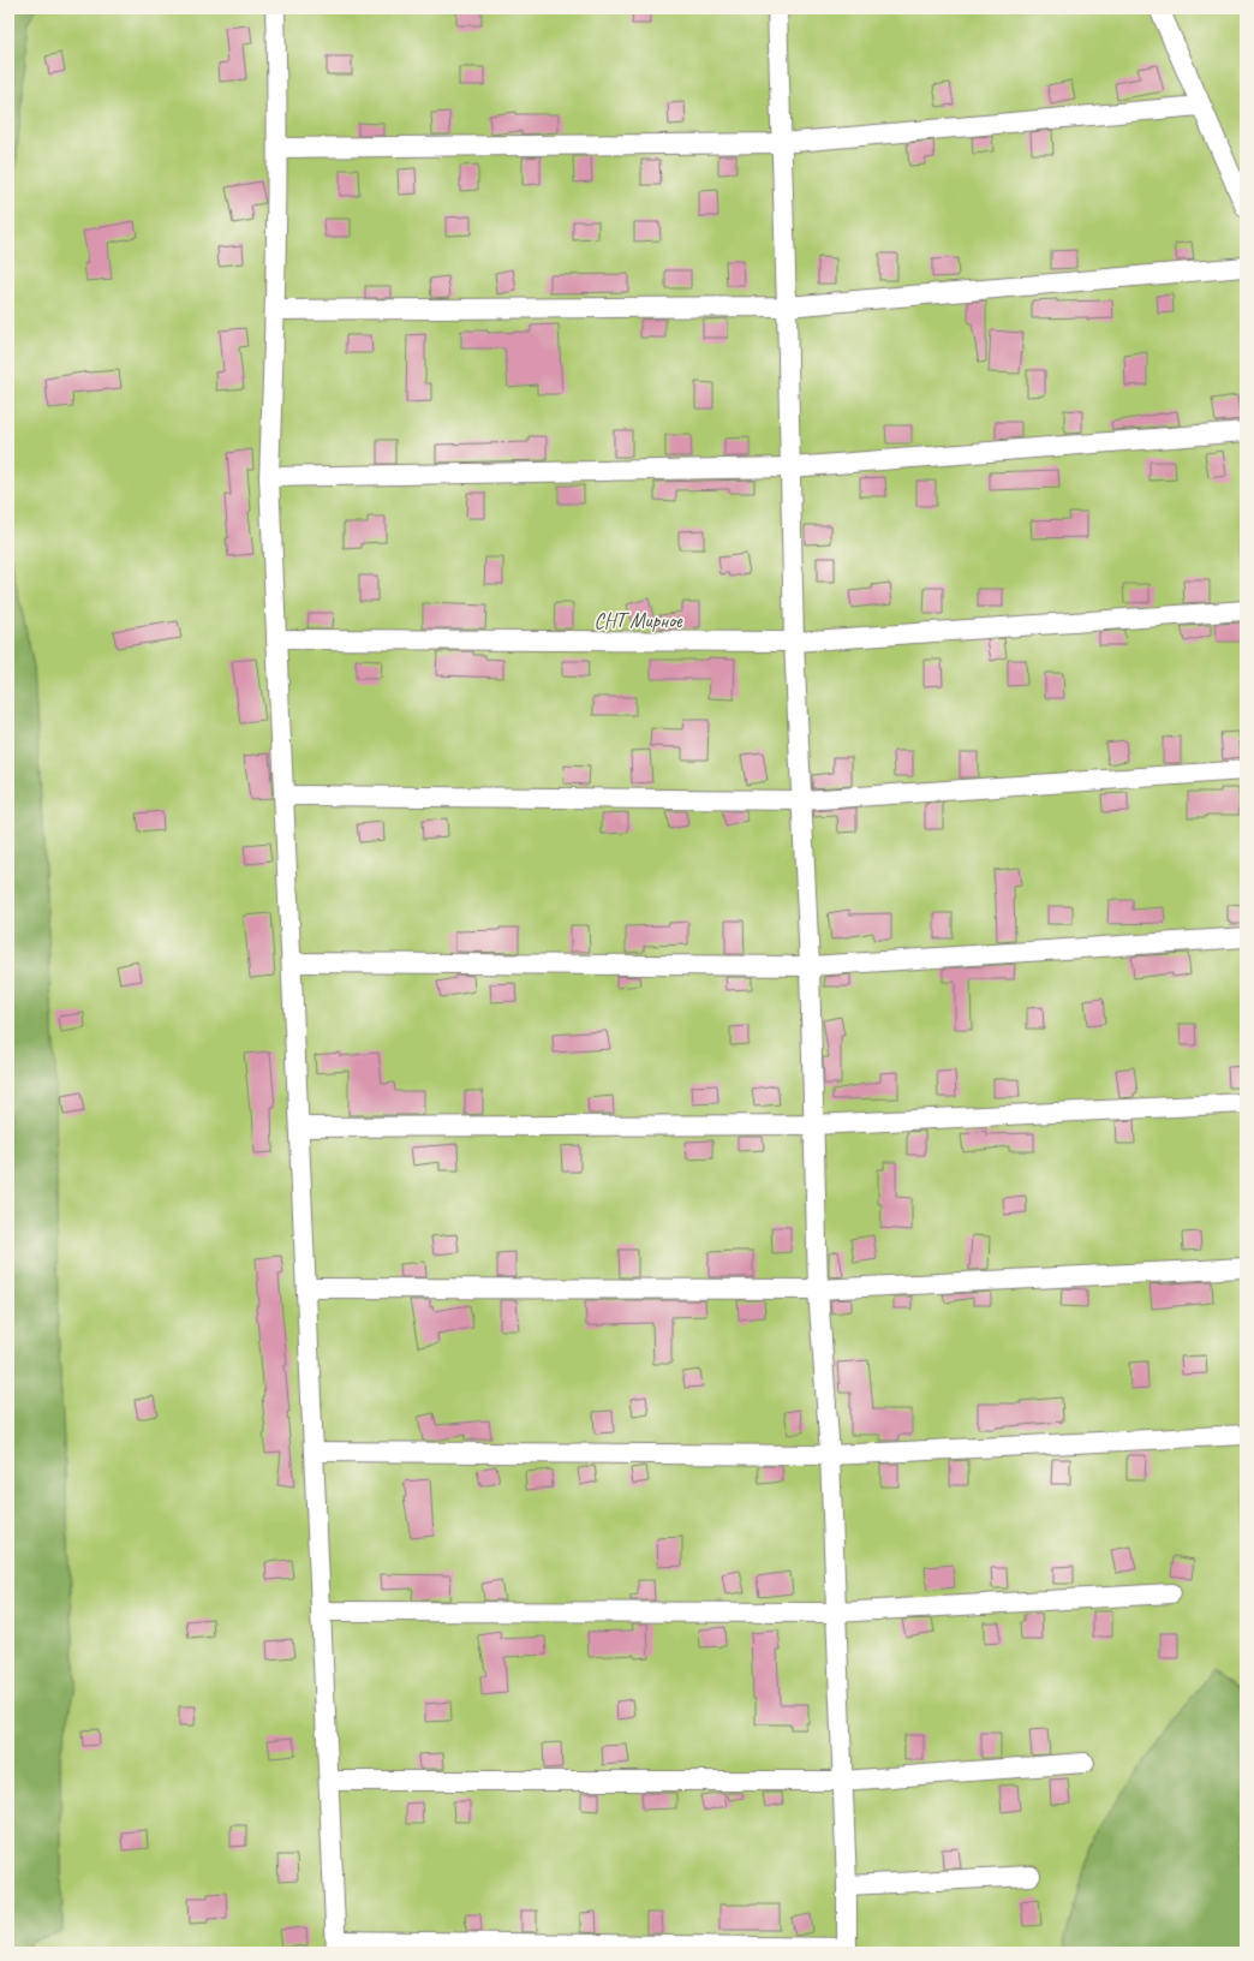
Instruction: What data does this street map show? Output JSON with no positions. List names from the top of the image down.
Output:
{
  "parks": ["СНТ Мирное"]
}
